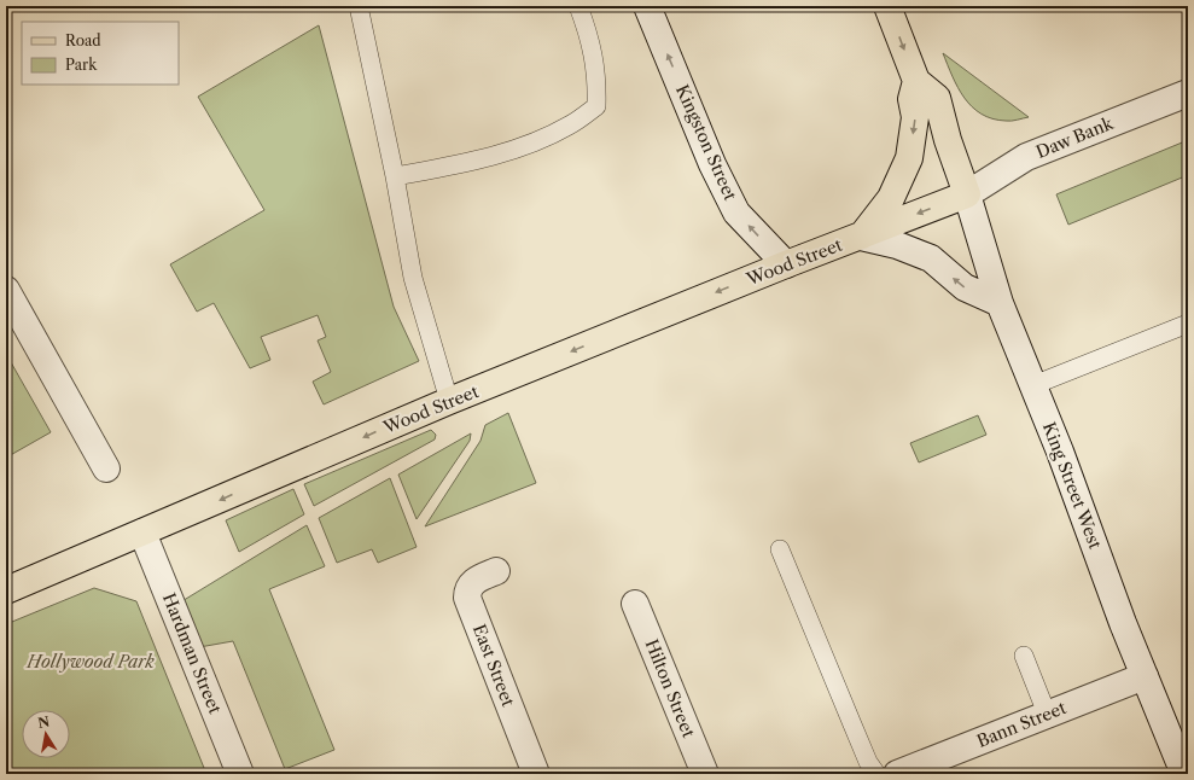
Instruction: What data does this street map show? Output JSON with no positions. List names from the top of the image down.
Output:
{
  "streets": {
    "main road": ["Wood Street", "King Street West"],
    "street": [
      "Daw Bank",
      "Kingston Street",
      "Hardman Street",
      "East Street",
      "Hilton Street",
      "Bann Street"
    ]
  },
  "crossings": [
    ["Daw Bank", "King Street West"],
    ["Kingston Street", "Wood Street"],
    ["Wood Street", "Hardman Street"],
    ["King Street West", "Bann Street"]
  ],
  "one_way": ["Kingston Street", "Wood Street"],
  "parks": ["Hollywood Park"],
  "legend": ["Road", "Park"],
  "north": "top"
}
